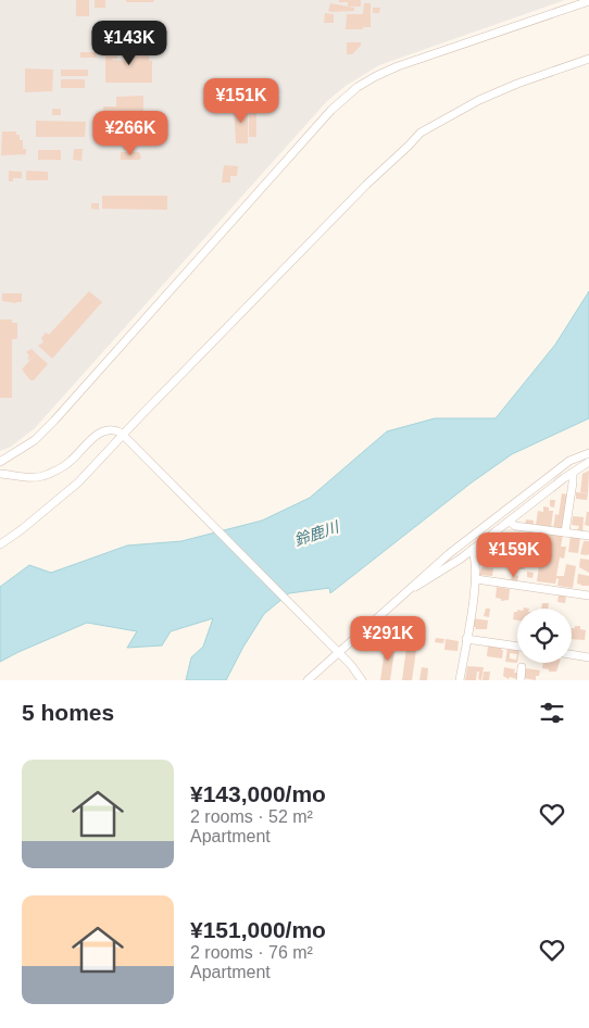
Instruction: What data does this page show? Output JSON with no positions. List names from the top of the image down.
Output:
{
  "water": ["鈴鹿川"],
  "page": {
    "price": [
      "¥143K",
      "¥151K",
      "¥266K",
      "¥159K",
      "¥291K"
    ],
    "heading": "5 homes",
    "list": [
      {
        "name": "¥143,000/mo",
        "note": "2 rooms · 52 m² · Apartment"
      },
      {
        "name": "¥151,000/mo",
        "note": "2 rooms · 76 m² · Apartment"
      }
    ]
  }
}
